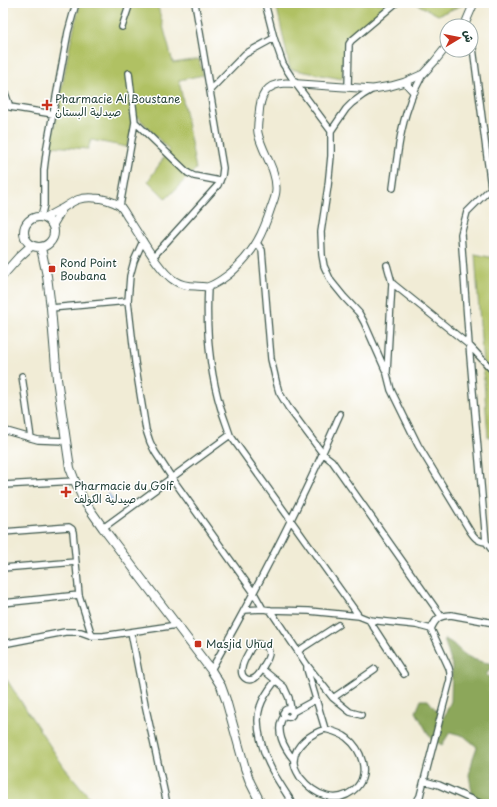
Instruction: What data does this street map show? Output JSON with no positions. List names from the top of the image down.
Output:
{
  "places": {
    "health": ["Pharmacie Al Boustane صيدلية البستان", "Pharmacie du Golf صيدلية الكولف"],
    "transit": ["Rond Point Boubana", "Masjid Uhud"]
  },
  "north": "right"
}
